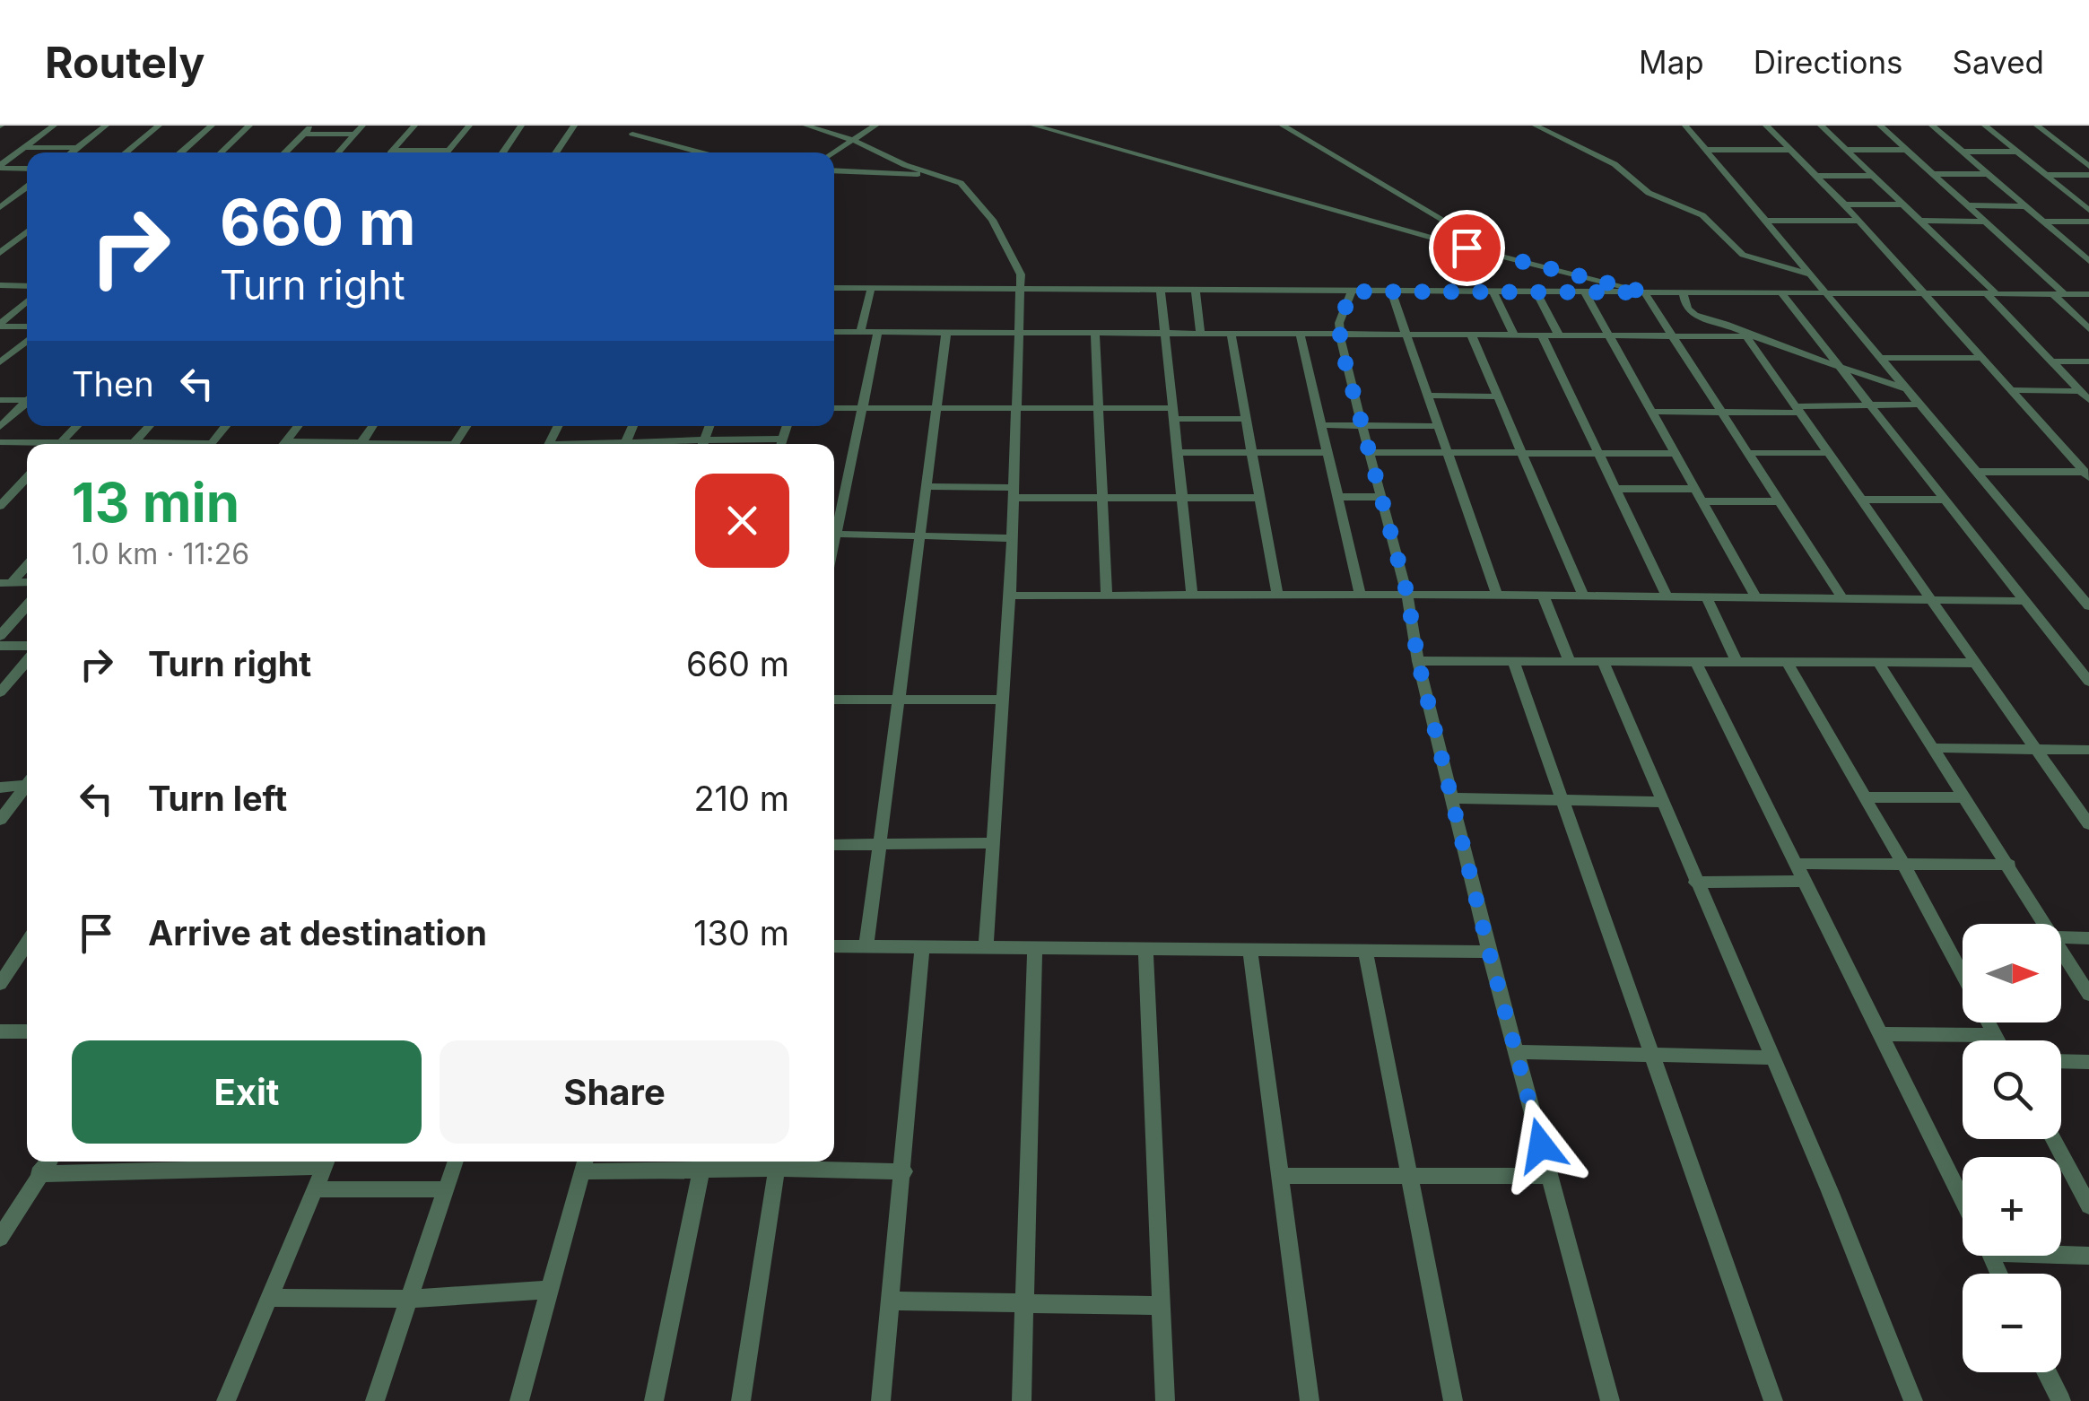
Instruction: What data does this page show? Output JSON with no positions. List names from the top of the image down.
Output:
{
  "north": "right",
  "page": {
    "header": "Routely",
    "nav": ["Map", "Directions", "Saved"],
    "turn": ["660 m", "Turn right"],
    "then": "Then",
    "heading": ["13 min", "1.0 km · 11:26"],
    "list": [
      {
        "name": "Turn right",
        "value": "660 m"
      },
      {
        "name": "Turn left",
        "value": "210 m"
      },
      {
        "name": "Arrive at destination",
        "value": "130 m"
      }
    ],
    "map_buttons": ["+", "−"],
    "buttons": ["Exit", "Share"]
  }
}
